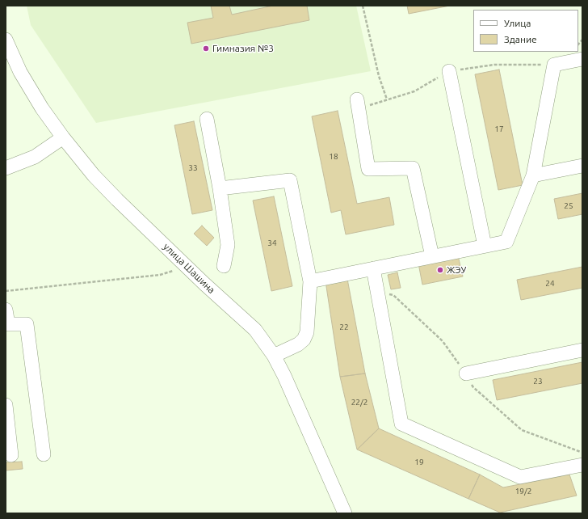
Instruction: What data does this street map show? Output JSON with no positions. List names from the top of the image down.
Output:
{
  "streets": {
    "street": ["улица Шашина"]
  },
  "places": ["Гимназия №3", "ЖЭУ"],
  "house_numbers": [
    "17",
    "18",
    "33",
    "25",
    "34",
    "24",
    "22",
    "23",
    "22/2",
    "19",
    "19/2"
  ],
  "legend": ["Улица", "Здание"]
}
